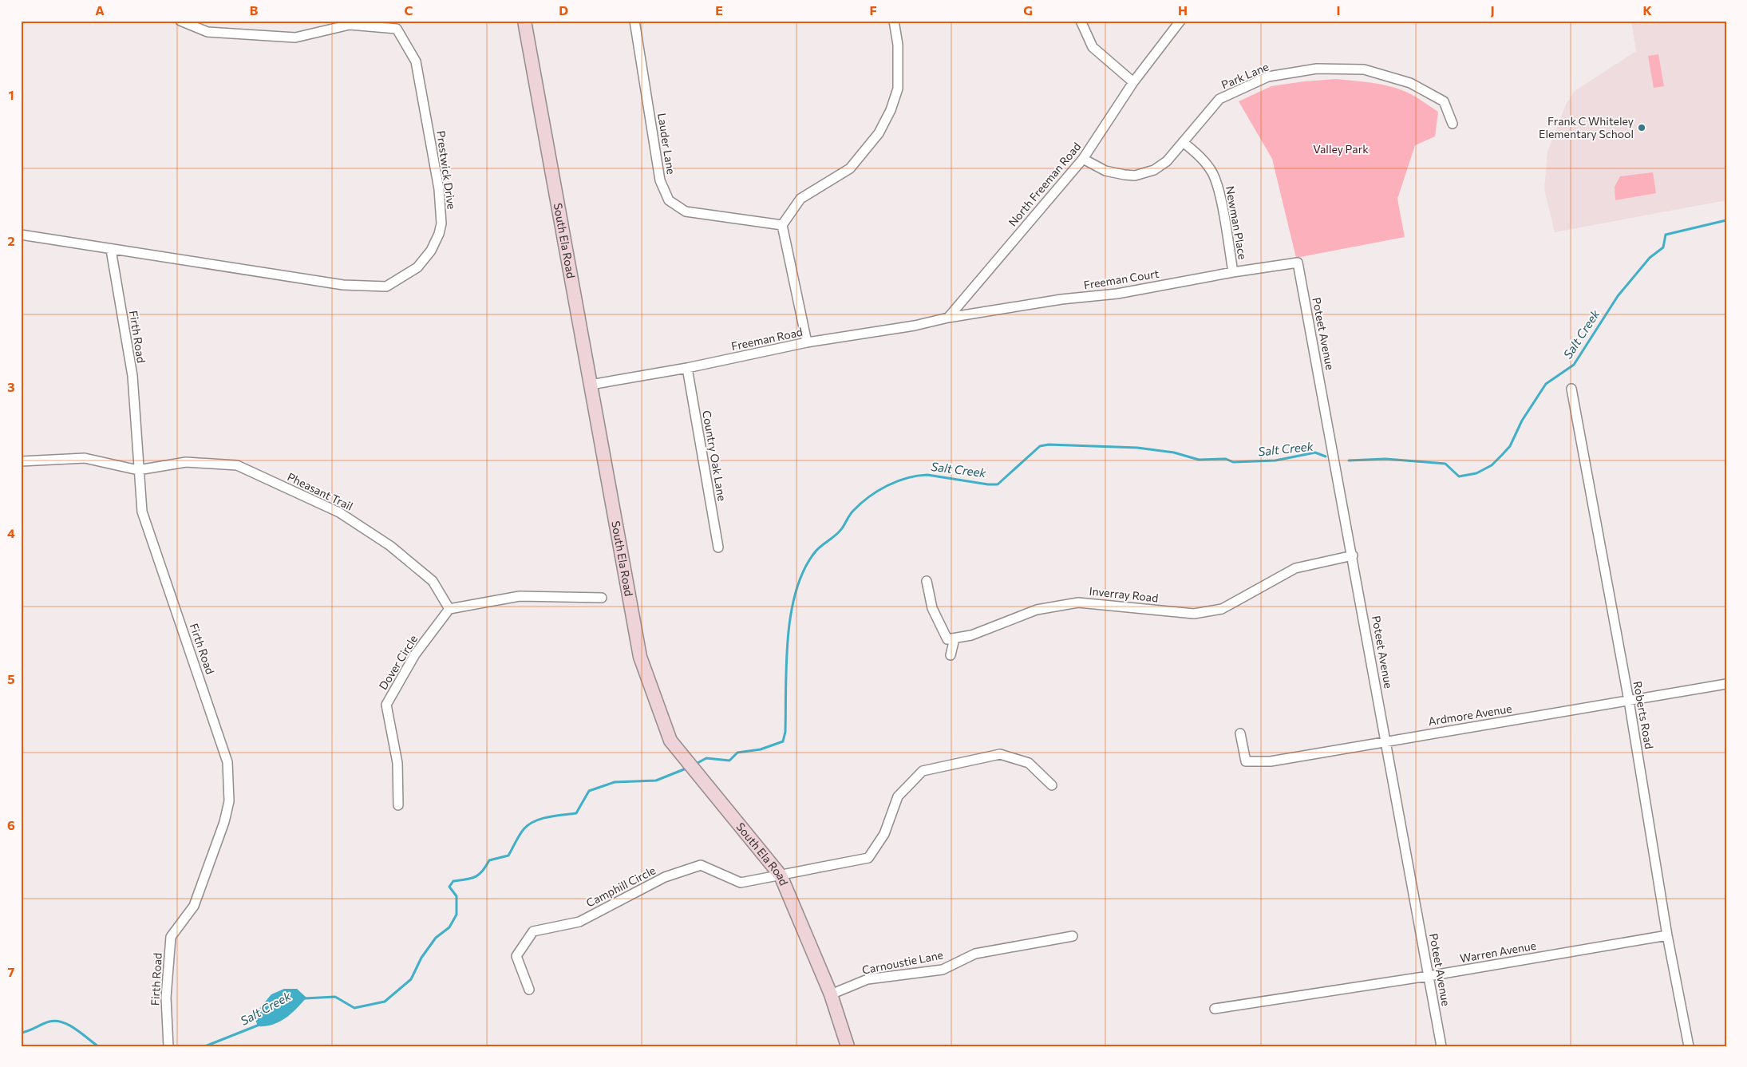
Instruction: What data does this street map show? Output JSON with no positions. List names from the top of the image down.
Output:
{
  "streets": {
    "main road": ["South Ela Road"],
    "street": [
      "Park Lane",
      "Lauder Lane",
      "Prestwick Drive",
      "North Freeman Road",
      "Newman Place",
      "Freeman Court",
      "Poteet Avenue",
      "Firth Road",
      "Freeman Road",
      "Country Oak Lane",
      "Pheasant Trail",
      "Inverray Road",
      "Dover Circle",
      "Ardmore Avenue",
      "Roberts Road",
      "Camphill Circle",
      "Warren Avenue",
      "Carnoustie Lane"
    ]
  },
  "crossings": [
    ["Park Lane", "North Freeman Road"],
    ["Park Lane", "Newman Place"],
    ["Prestwick Drive", "Firth Road"],
    ["North Freeman Road", "Freeman Court"],
    ["North Freeman Road", "Freeman Road"],
    ["Newman Place", "Freeman Court"],
    ["South Ela Road", "Freeman Road"],
    ["South Ela Road", "Camphill Circle"],
    ["South Ela Road", "Carnoustie Lane"],
    ["Freeman Court", "Poteet Avenue"],
    ["Freeman Court", "Freeman Road"],
    ["Poteet Avenue", "Inverray Road"],
    ["Poteet Avenue", "Ardmore Avenue"],
    ["Poteet Avenue", "Warren Avenue"],
    ["Firth Road", "Pheasant Trail"],
    ["Freeman Road", "Country Oak Lane"],
    ["Pheasant Trail", "Dover Circle"],
    ["Ardmore Avenue", "Roberts Road"],
    ["Roberts Road", "Warren Avenue"]
  ],
  "water": ["Salt Creek"],
  "parks": ["Valley Park"],
  "places": ["Frank C Whiteley Elementary School"],
  "grid": {
    "columns": [
      "A",
      "B",
      "C",
      "D",
      "E",
      "F",
      "G",
      "H",
      "I",
      "J",
      "K"
    ],
    "rows": [
      "1",
      "2",
      "3",
      "4",
      "5",
      "6",
      "7"
    ]
  }
}
